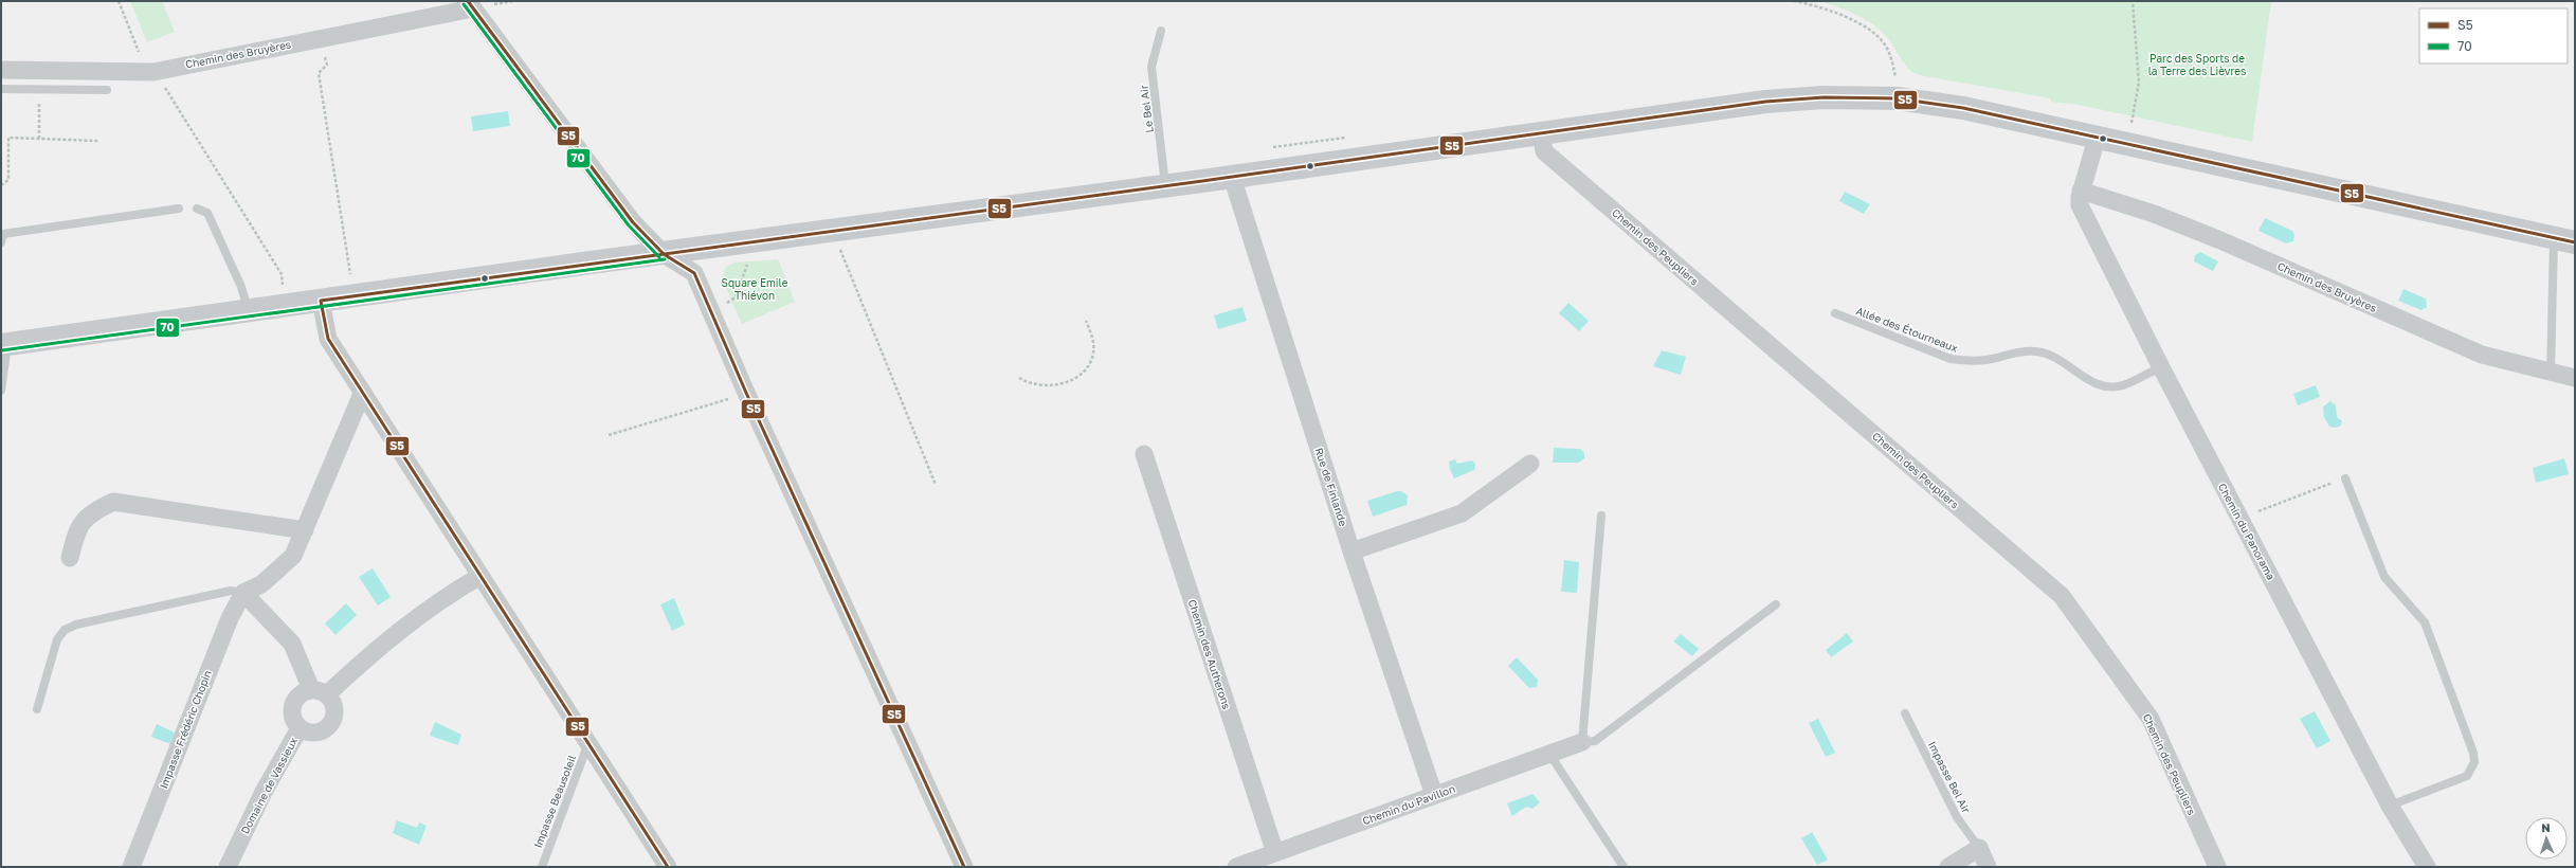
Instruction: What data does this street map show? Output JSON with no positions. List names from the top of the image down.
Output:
{
  "streets": {
    "street": [
      "Chemin des Bruyères",
      "Chemin des Peupliers",
      "Rue de Finlande",
      "Chemin du Panorama",
      "Chemin des Autherons",
      "Impasse Frédéric Chopin",
      "Domaine de Vassieux",
      "Chemin du Pavillon"
    ],
    "lane": [
      "Le Bel Air",
      "Allée des Étourneaux",
      "Impasse Bel Air",
      "Impasse Beausoleil"
    ]
  },
  "crossings": [
    ["Chemin des Bruyères", "Chemin du Panorama"],
    ["Allée des Étourneaux", "Chemin du Panorama"],
    ["Rue de Finlande", "Chemin du Pavillon"],
    ["Chemin des Autherons", "Chemin du Pavillon"]
  ],
  "parks": ["Parc des Sports de la Terre des Lièvres", "Square Emile Thiévon"],
  "lines": ["transit line S5", "transit line 70"],
  "legend": ["S5", "70"],
  "north": "top"
}
